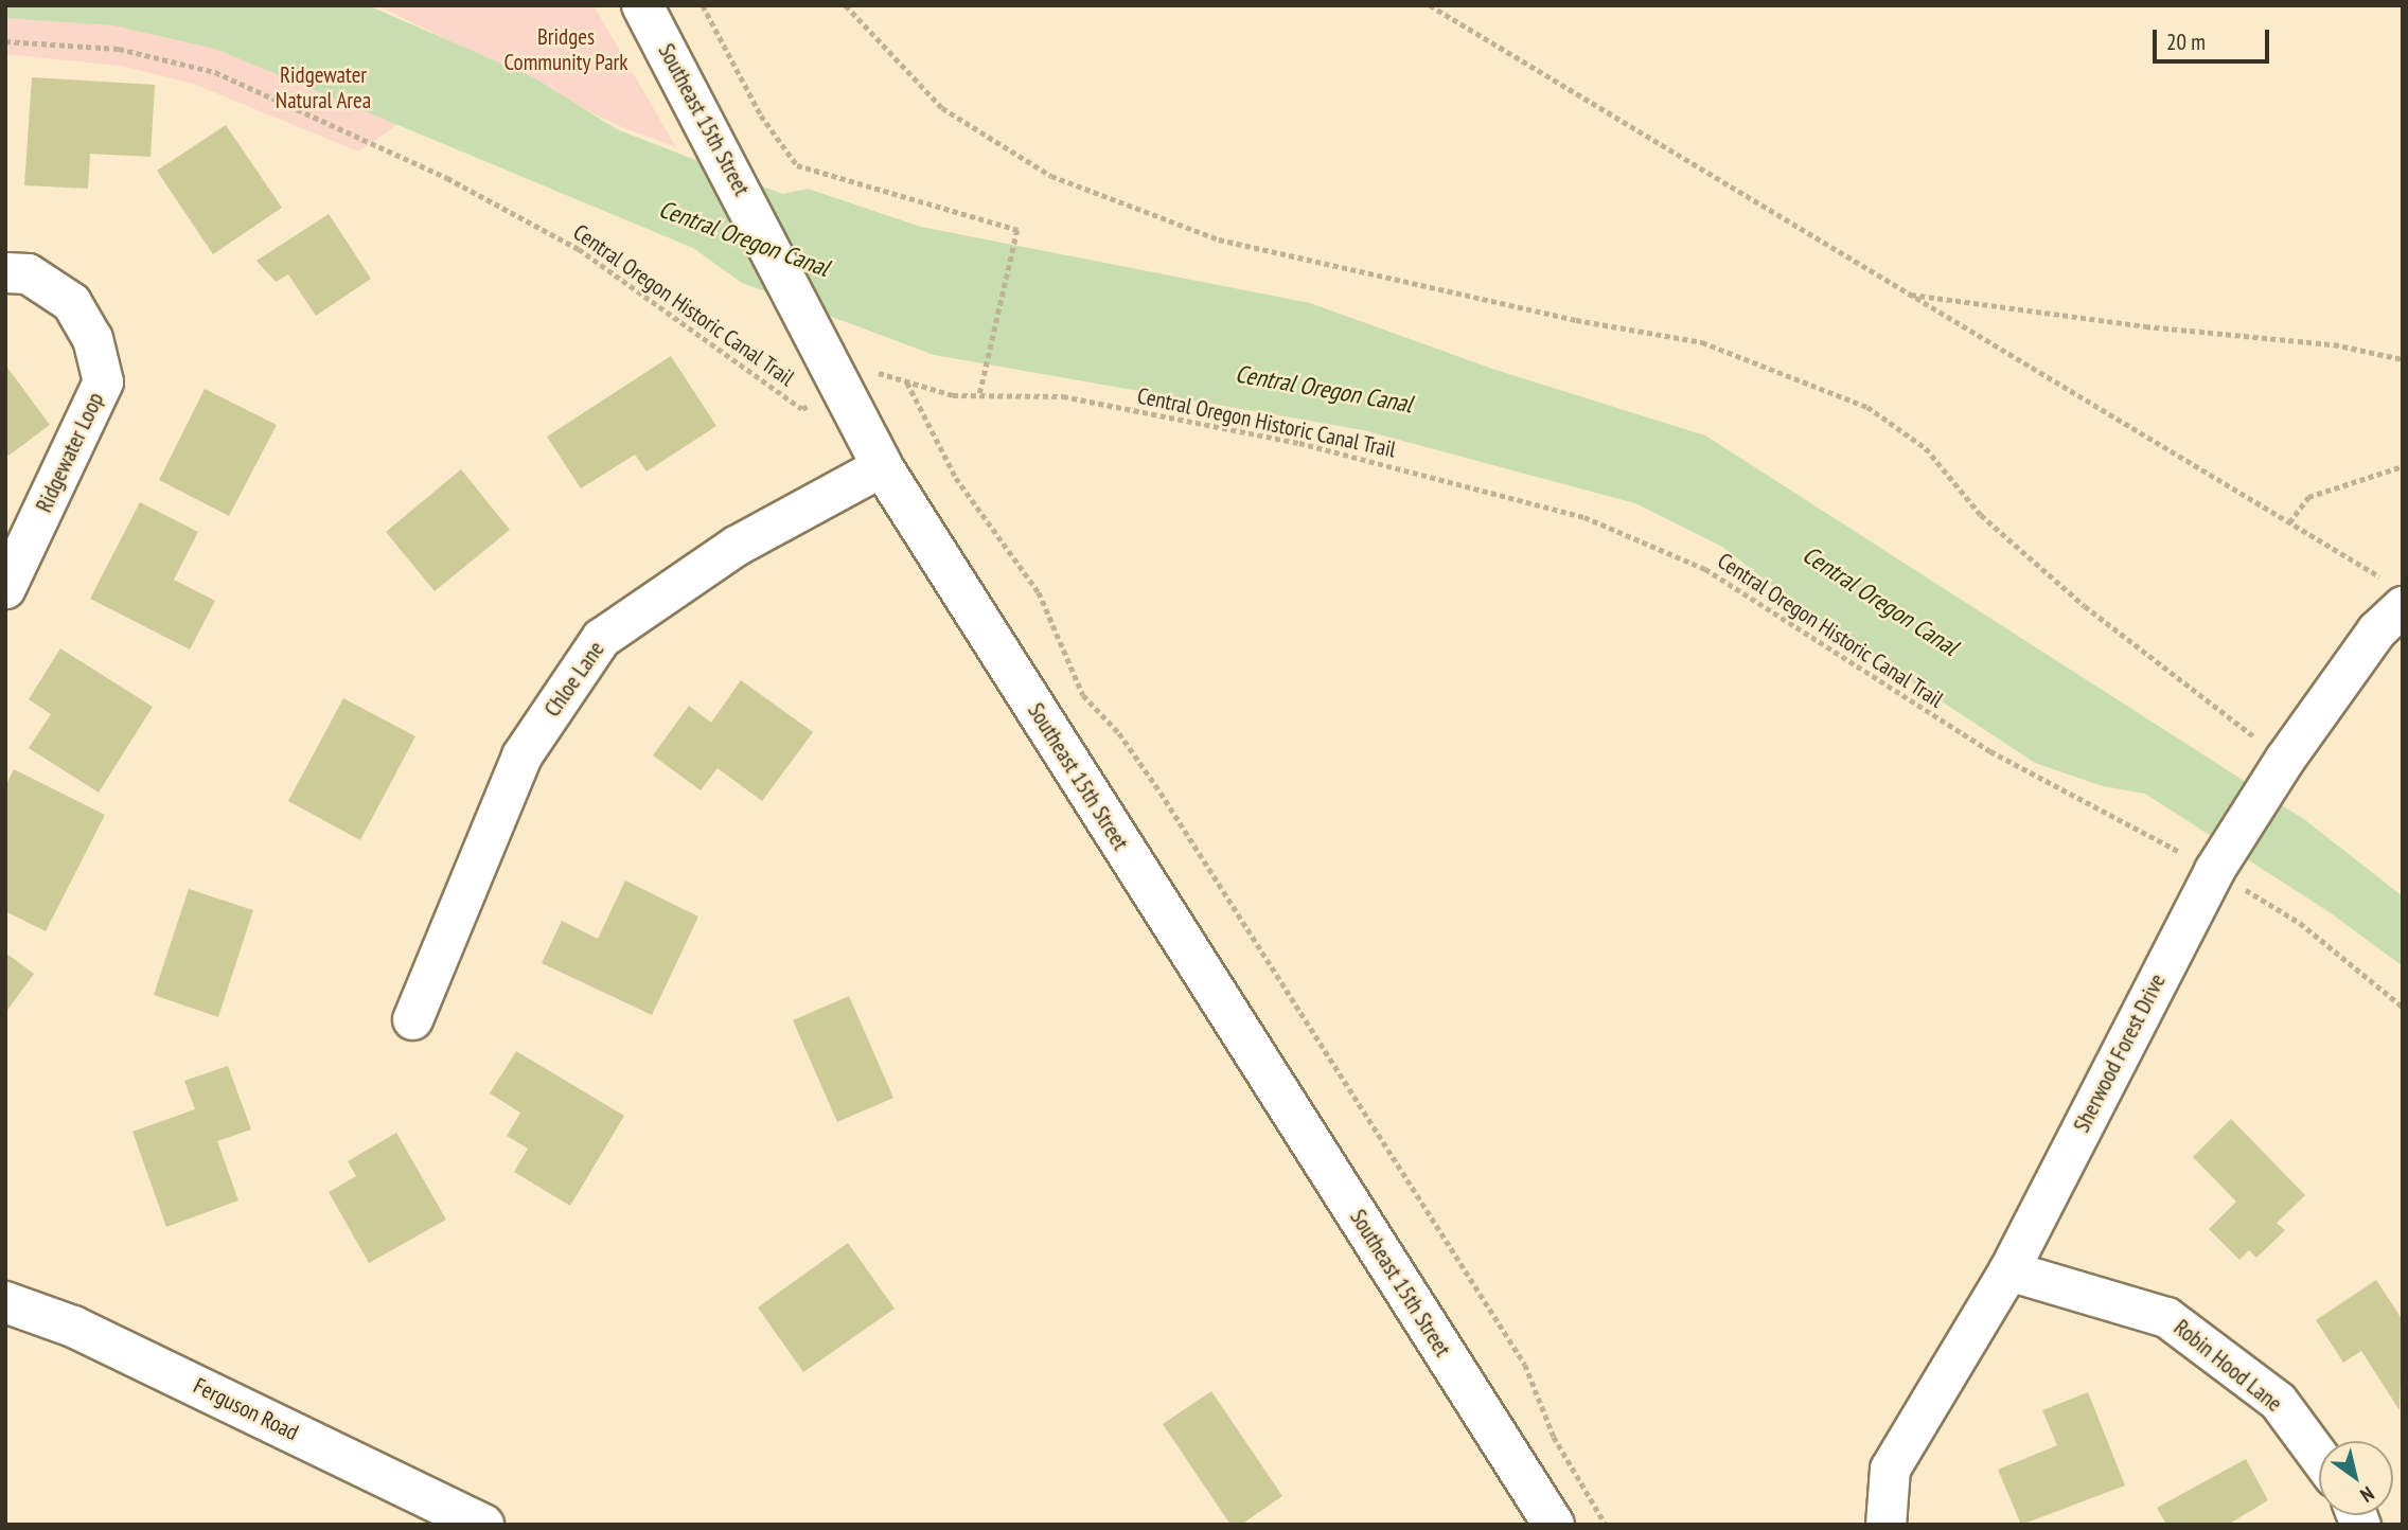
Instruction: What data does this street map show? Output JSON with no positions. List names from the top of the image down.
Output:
{
  "streets": {
    "main road": ["Southeast 15th Street", "Ferguson Road"],
    "street": [
      "Ridgewater Loop",
      "Chloe Lane",
      "Sherwood Forest Drive",
      "Robin Hood Lane"
    ],
    "path": ["Central Oregon Historic Canal Trail"]
  },
  "crossings": [
    ["Southeast 15th Street", "Chloe Lane"],
    ["Central Oregon Historic Canal Trail", "Sherwood Forest Drive"],
    ["Sherwood Forest Drive", "Robin Hood Lane"]
  ],
  "water": ["Central Oregon Canal"],
  "parks": ["Bridges Community Park", "Ridgewater Natural Area"],
  "scale_bar": "20 m",
  "north": "bottom right"
}
